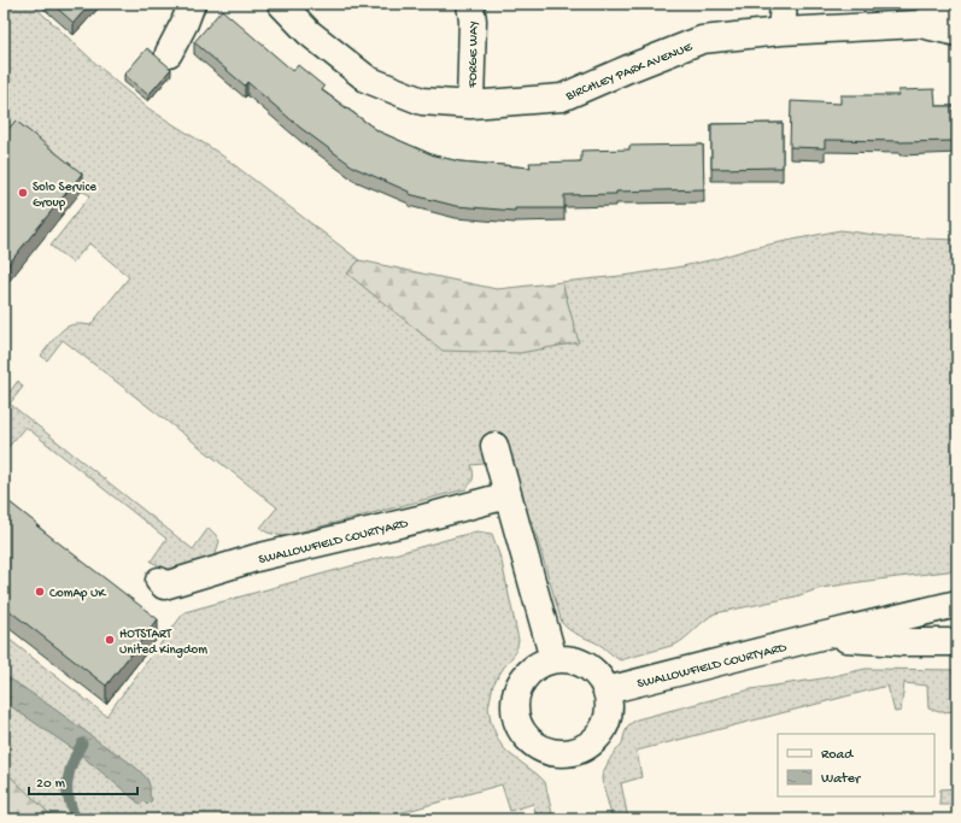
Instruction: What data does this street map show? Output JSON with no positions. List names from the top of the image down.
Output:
{
  "streets": {
    "street": ["FORGE WAY", "BIRCHLEY PARK AVENUE", "SWALLOWFIELD COURTYARD"]
  },
  "crossings": [
    ["FORGE WAY", "BIRCHLEY PARK AVENUE"]
  ],
  "places": ["Solo Service Group", "ComAp UK", "HOTSTART United Kingdom"],
  "legend": ["Road", "Water"],
  "scale_bar": "20 m"
}
